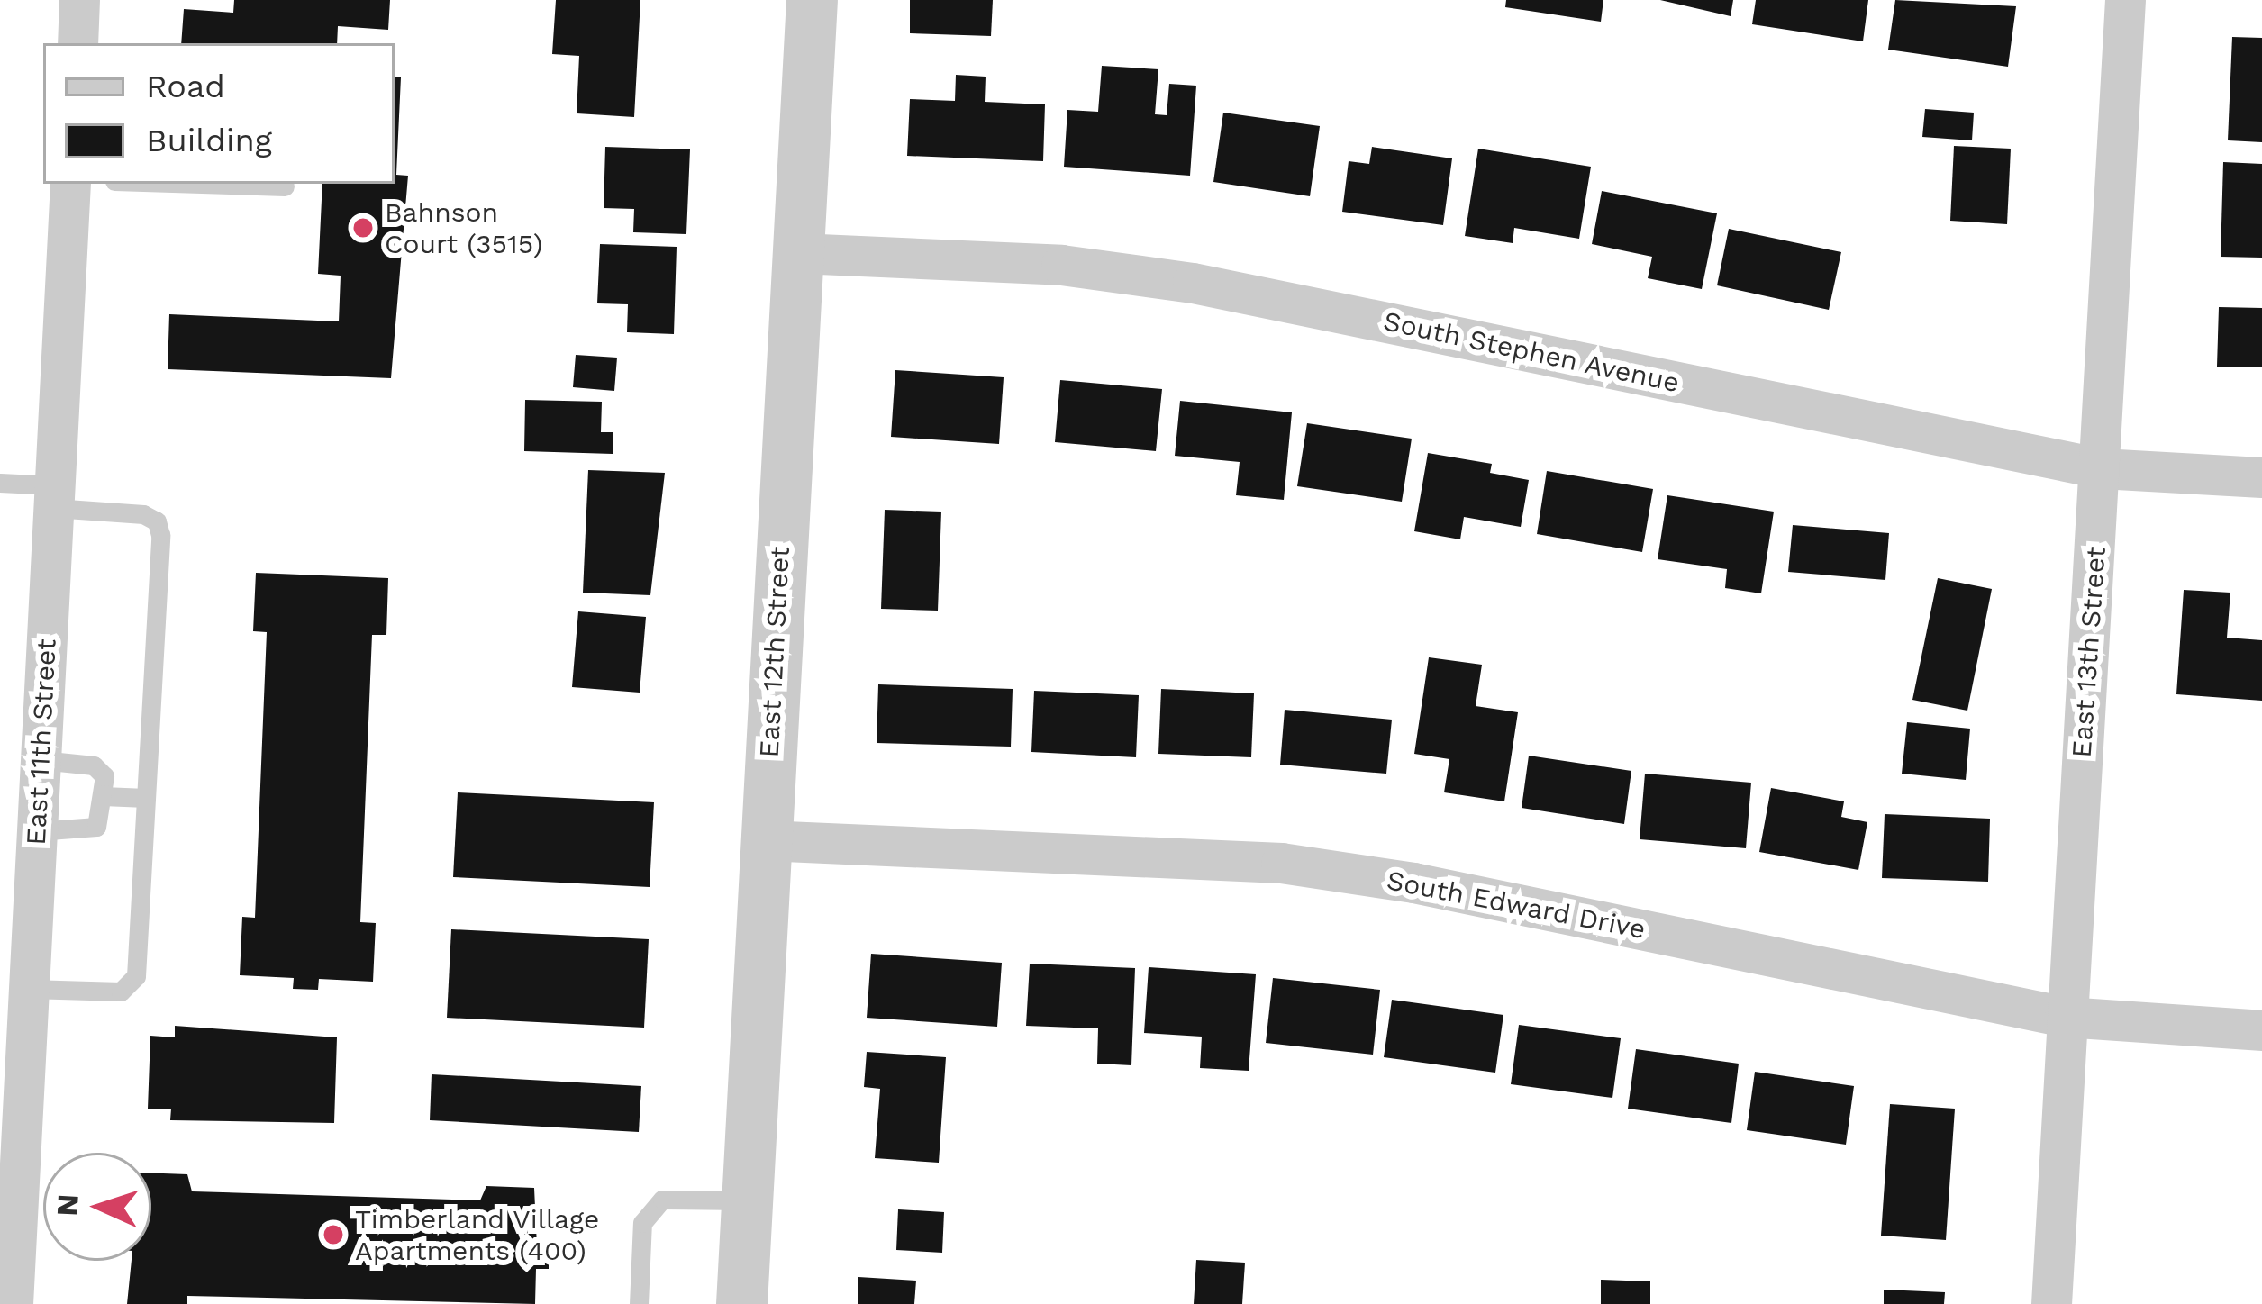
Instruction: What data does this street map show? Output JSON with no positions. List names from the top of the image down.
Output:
{
  "streets": {
    "street": [
      "South Stephen Avenue",
      "East 12th Street",
      "East 13th Street",
      "East 11th Street",
      "South Edward Drive"
    ]
  },
  "crossings": [
    ["South Stephen Avenue", "East 12th Street"],
    ["South Stephen Avenue", "East 13th Street"],
    ["East 12th Street", "South Edward Drive"],
    ["East 13th Street", "South Edward Drive"]
  ],
  "places": ["Bahnson Court (3515)", "Timberland Village Apartments (400)"],
  "legend": ["Road", "Building"],
  "north": "left"
}
